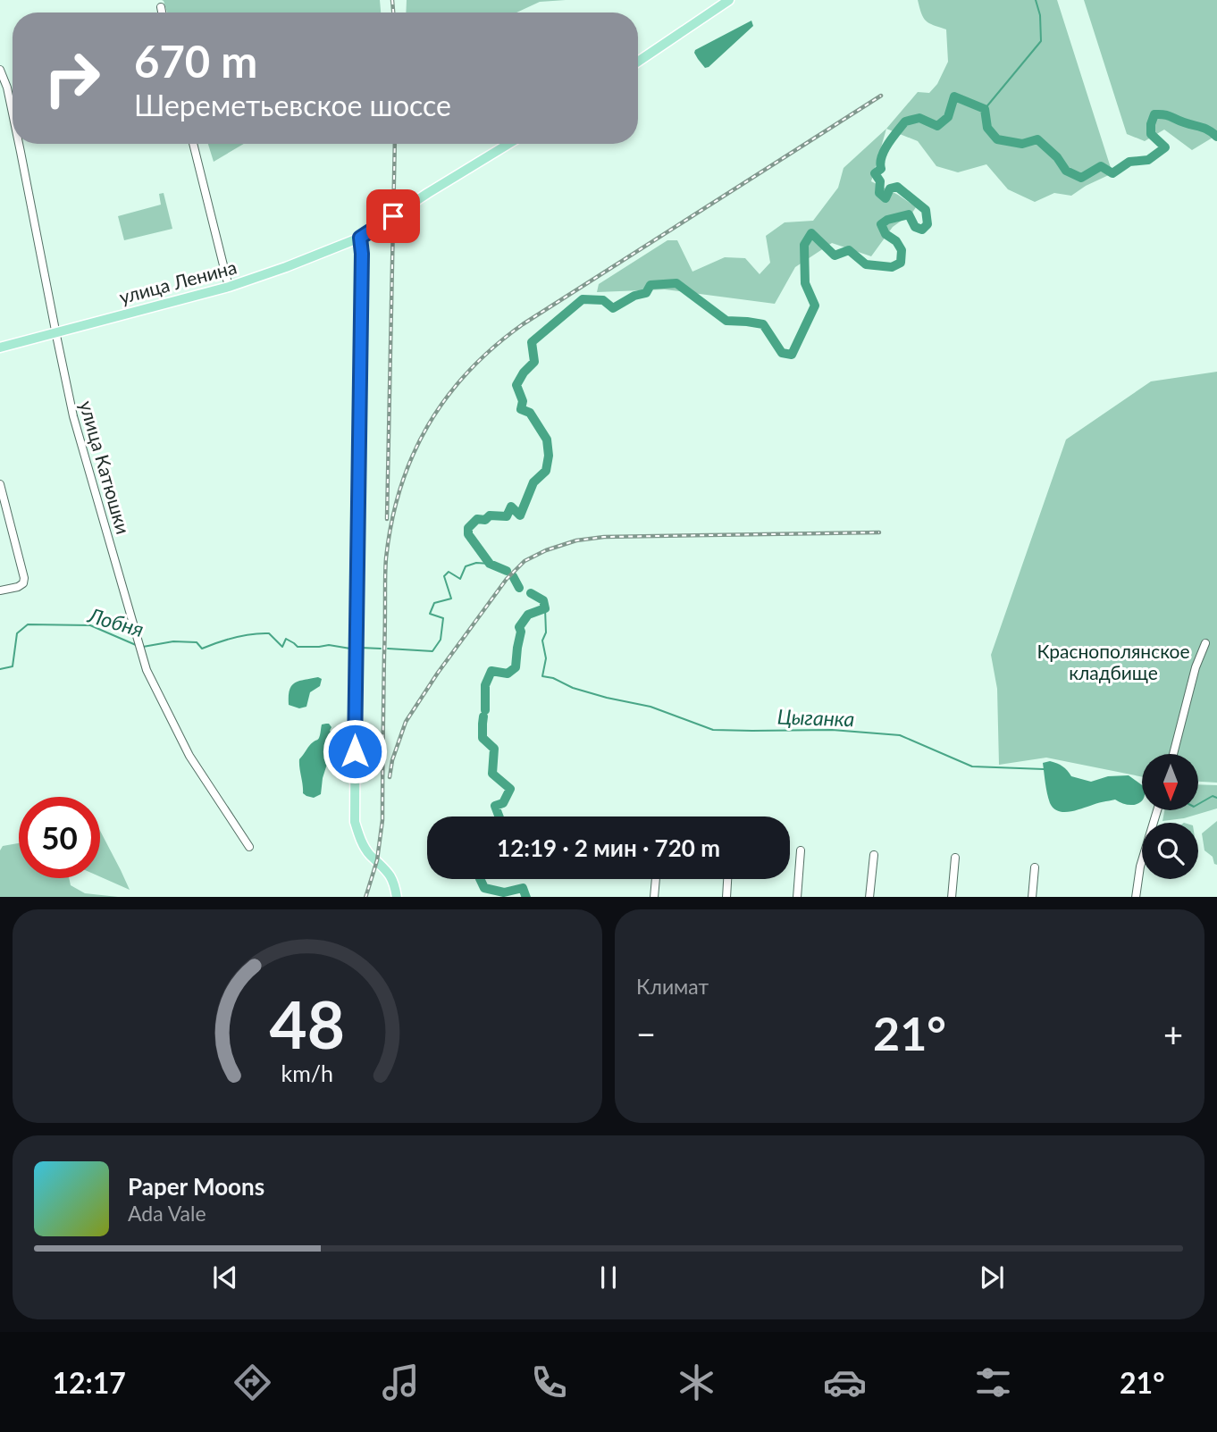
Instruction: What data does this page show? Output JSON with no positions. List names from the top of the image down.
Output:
{
  "streets": {
    "main road": ["улица Ленина"],
    "street": ["улица Катюшки"]
  },
  "crossings": [
    ["улица Ленина", "улица Катюшки"]
  ],
  "water": ["Лобня", "Цыганка"],
  "parks": ["Краснополянское кладбище"],
  "north": "bottom",
  "page": {
    "turn": ["670 m", "Шереметьевское шоссе"],
    "limit": "50",
    "trip": "12:19 · 2 мин · 720 m",
    "tile": "Климат",
    "heat": ["−", "21°", "+"],
    "song": ["Paper Moons", "Ada Vale"],
    "tabs": ["12:17", "21°"],
    "gauge": ["48", "km/h"]
  }
}
